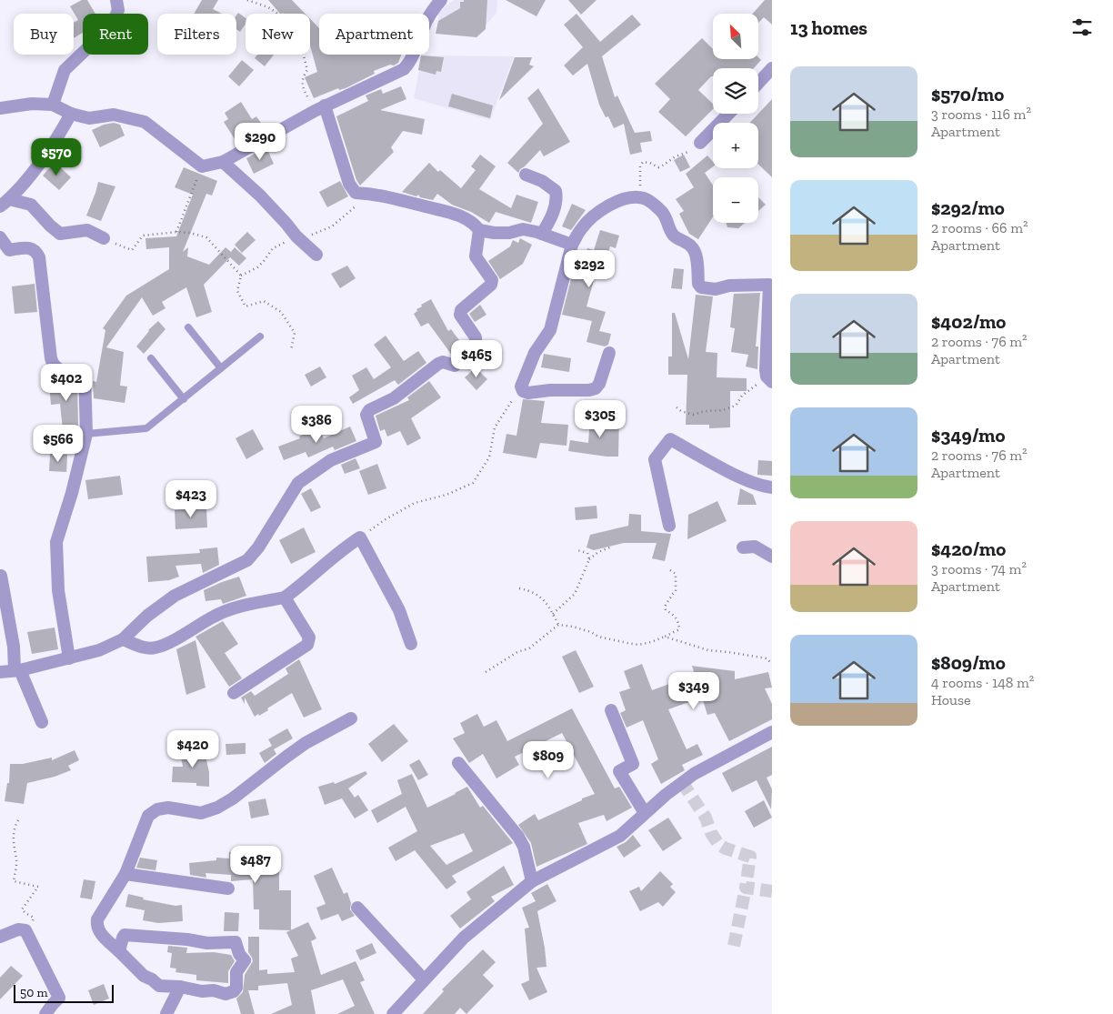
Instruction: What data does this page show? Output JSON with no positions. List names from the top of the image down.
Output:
{
  "scale_bar": "50 m",
  "north": "top left",
  "page": {
    "heading": "13 homes",
    "map_buttons": ["+", "−"],
    "chip": [
      "Buy",
      "Rent",
      "Filters",
      "New",
      "Apartment"
    ],
    "list": [
      {
        "name": "$570/mo",
        "note": "3 rooms · 116 m² · Apartment"
      },
      {
        "name": "$292/mo",
        "note": "2 rooms · 66 m² · Apartment"
      },
      {
        "name": "$402/mo",
        "note": "2 rooms · 76 m² · Apartment"
      },
      {
        "name": "$349/mo",
        "note": "2 rooms · 76 m² · Apartment"
      },
      {
        "name": "$420/mo",
        "note": "3 rooms · 74 m² · Apartment"
      },
      {
        "name": "$809/mo",
        "note": "4 rooms · 148 m² · House"
      }
    ],
    "price": [
      "$290",
      "$570",
      "$292",
      "$465",
      "$402",
      "$305",
      "$386",
      "$566",
      "$423",
      "$349",
      "$420",
      "$809",
      "$487"
    ],
    "scale": "50 m"
  }
}
